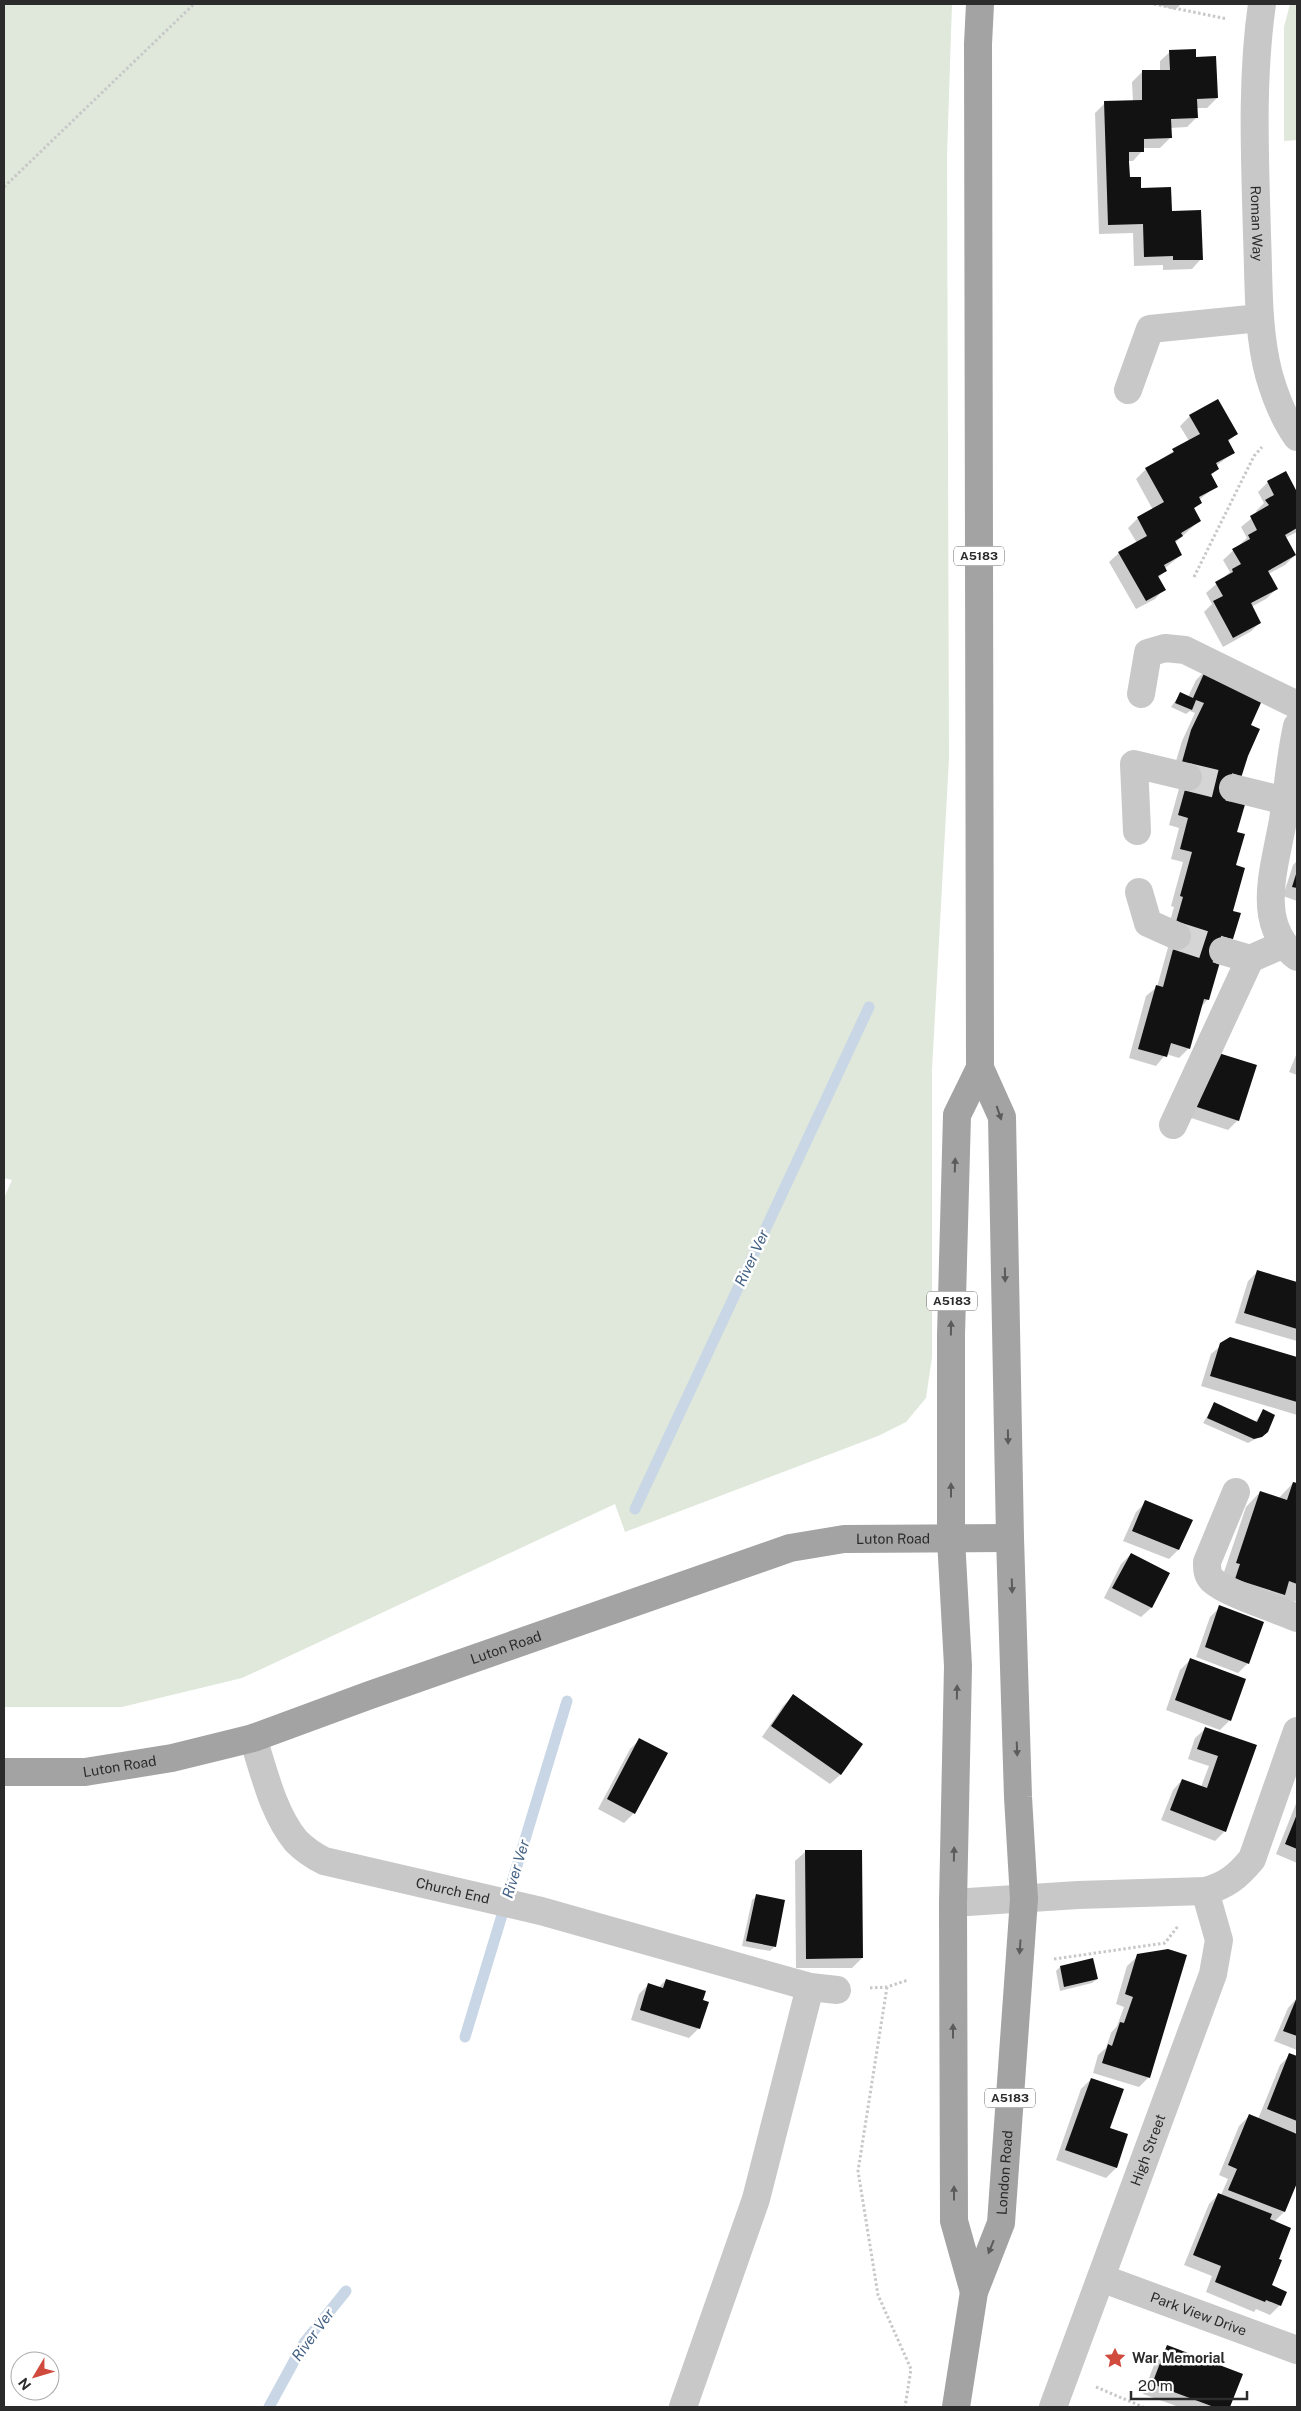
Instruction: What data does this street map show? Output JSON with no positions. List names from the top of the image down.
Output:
{
  "streets": {
    "main road": ["A5183", "Luton Road", "London Road"],
    "street": [
      "Roman Way",
      "Church End",
      "High Street",
      "Park View Drive"
    ]
  },
  "crossings": [
    ["A5183", "Luton Road"],
    ["A5183", "London Road"],
    ["Luton Road", "Church End"],
    ["High Street", "Park View Drive"]
  ],
  "water": ["River Ver"],
  "places": {
    "place": ["War Memorial"]
  },
  "scale_bar": "20 m",
  "north": "bottom left"
}
